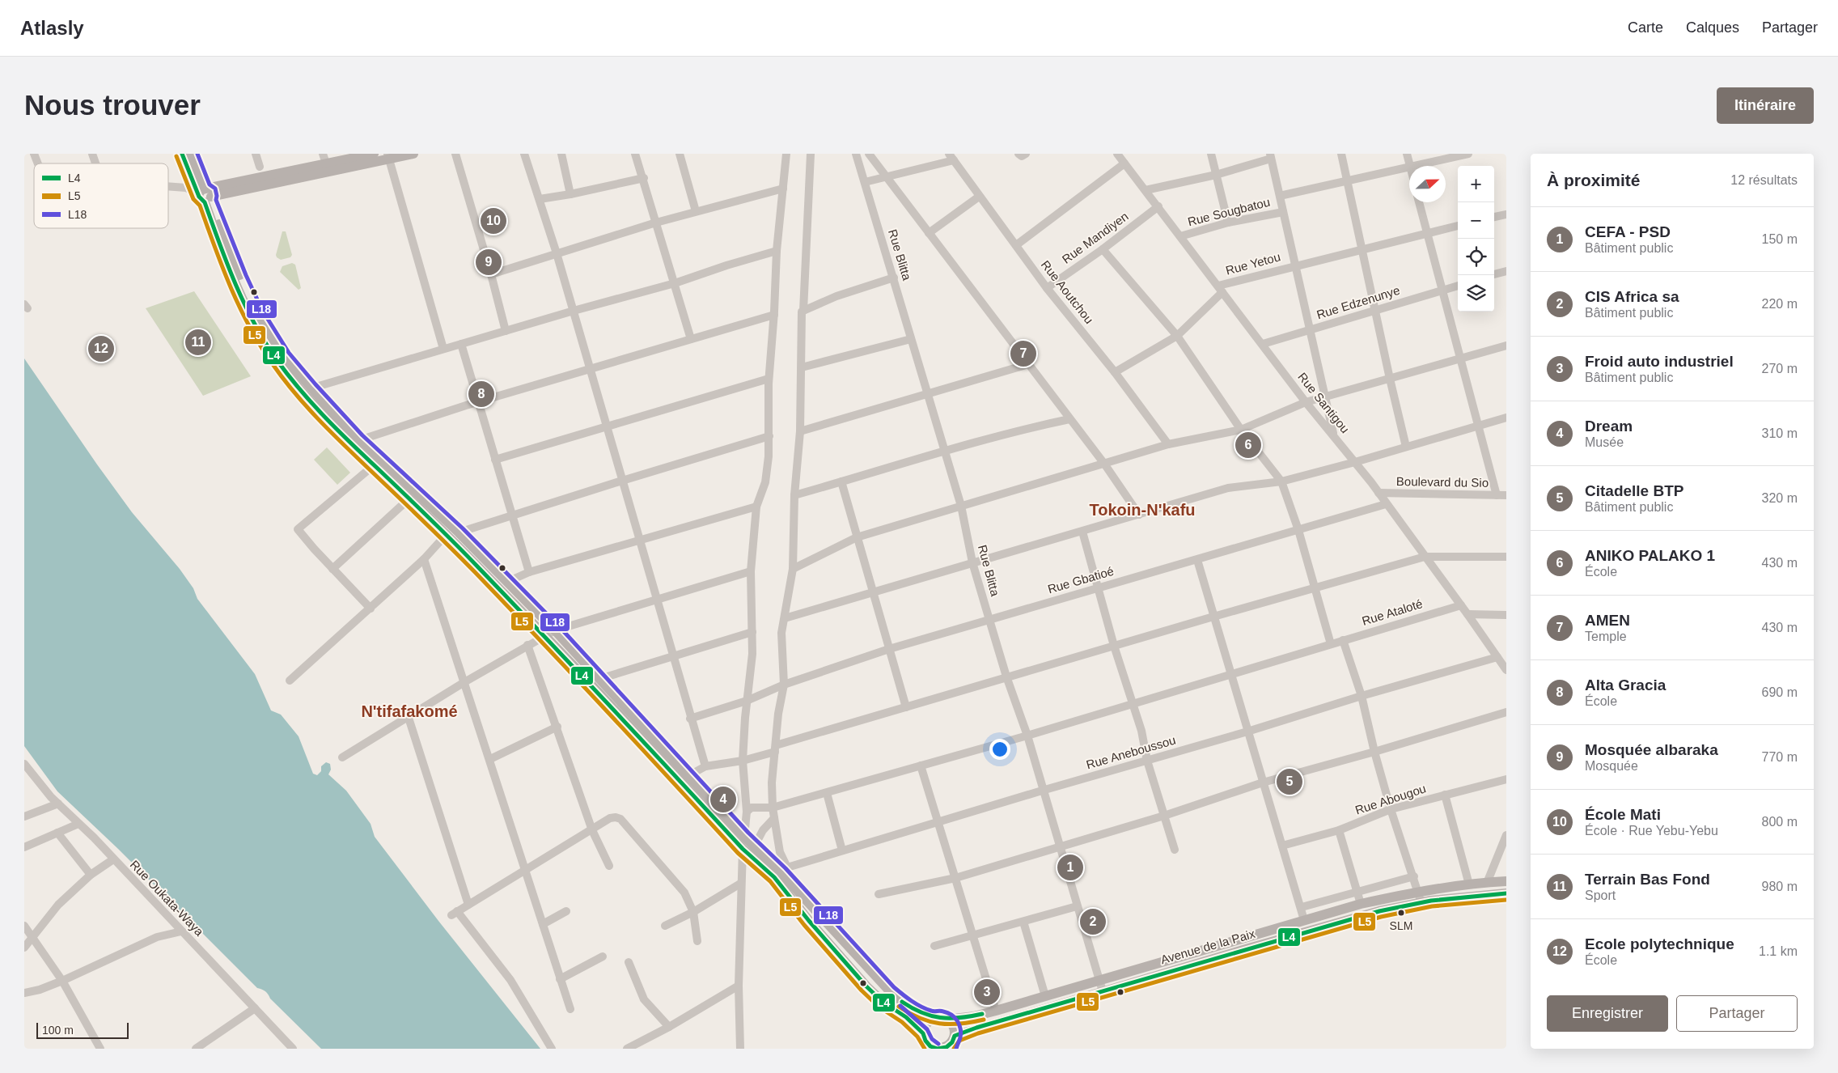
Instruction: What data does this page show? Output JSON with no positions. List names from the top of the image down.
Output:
{
  "streets": {
    "main road": ["Avenue de la Paix"],
    "street": [
      "Rue Sougbatou",
      "Rue Mandiyen",
      "Rue Blitta",
      "Rue Yetou",
      "Rue Aoutchou",
      "Rue Edzenunye",
      "Rue Santigou",
      "Boulevard du Sio",
      "Rue Gbatioé",
      "Rue Ataloté",
      "Rue Aneboussou",
      "Rue Abougou",
      "Rue Oukata-Waya"
    ]
  },
  "crossings": [
    ["Rue Sougbatou", "Rue Santigou"],
    ["Rue Mandiyen", "Rue Aoutchou"],
    ["Rue Mandiyen", "Rue Santigou"],
    ["Rue Blitta", "Rue Gbatioé"],
    ["Rue Blitta", "Rue Ataloté"],
    ["Rue Blitta", "Rue Aneboussou"],
    ["Rue Blitta", "Avenue de la Paix"],
    ["Rue Yetou", "Rue Santigou"],
    ["Rue Edzenunye", "Rue Santigou"],
    ["Rue Santigou", "Boulevard du Sio"],
    ["Rue Santigou", "Rue Gbatioé"],
    ["Rue Santigou", "Rue Ataloté"],
    ["Rue Santigou", "Rue Aneboussou"]
  ],
  "districts": ["Tokoin-N'kafu", "N'tifafakomé"],
  "places": ["SLM"],
  "lines": ["transit line L4", "transit line L18", "transit line L5"],
  "legend": ["L4", "L5", "L18"],
  "scale_bar": "100 m",
  "north": "right",
  "page": {
    "header": "Atlasly",
    "nav": ["Carte", "Calques", "Partager"],
    "buttons": [
      "Itinéraire",
      ["Enregistrer", "Partager"]
    ],
    "title": "Nous trouver",
    "heading": ["À proximité", "12 résultats"],
    "map_buttons": ["+", "−"],
    "pins": [
      "10",
      "9",
      "11",
      "12",
      "7",
      "8",
      "6",
      "5",
      "4",
      "1",
      "2",
      "3"
    ],
    "list": [
      {
        "mark": "1",
        "name": "CEFA - PSD",
        "note": "Bâtiment public",
        "value": "150 m"
      },
      {
        "mark": "2",
        "name": "CIS Africa sa",
        "note": "Bâtiment public",
        "value": "220 m"
      },
      {
        "mark": "3",
        "name": "Froid auto industriel",
        "note": "Bâtiment public",
        "value": "270 m"
      },
      {
        "mark": "4",
        "name": "Dream",
        "note": "Musée",
        "value": "310 m"
      },
      {
        "mark": "5",
        "name": "Citadelle BTP",
        "note": "Bâtiment public",
        "value": "320 m"
      },
      {
        "mark": "6",
        "name": "ANIKO PALAKO 1",
        "note": "École",
        "value": "430 m"
      },
      {
        "mark": "7",
        "name": "AMEN",
        "note": "Temple",
        "value": "430 m"
      },
      {
        "mark": "8",
        "name": "Alta Gracia",
        "note": "École",
        "value": "690 m"
      },
      {
        "mark": "9",
        "name": "Mosquée albaraka",
        "note": "Mosquée",
        "value": "770 m"
      },
      {
        "mark": "10",
        "name": "École Mati",
        "note": "École · Rue Yebu-Yebu",
        "value": "800 m"
      },
      {
        "mark": "11",
        "name": "Terrain Bas Fond",
        "note": "Sport",
        "value": "980 m"
      },
      {
        "mark": "12",
        "name": "Ecole polytechnique",
        "note": "École",
        "value": "1.1 km"
      }
    ],
    "scale": "100 m"
  }
}
